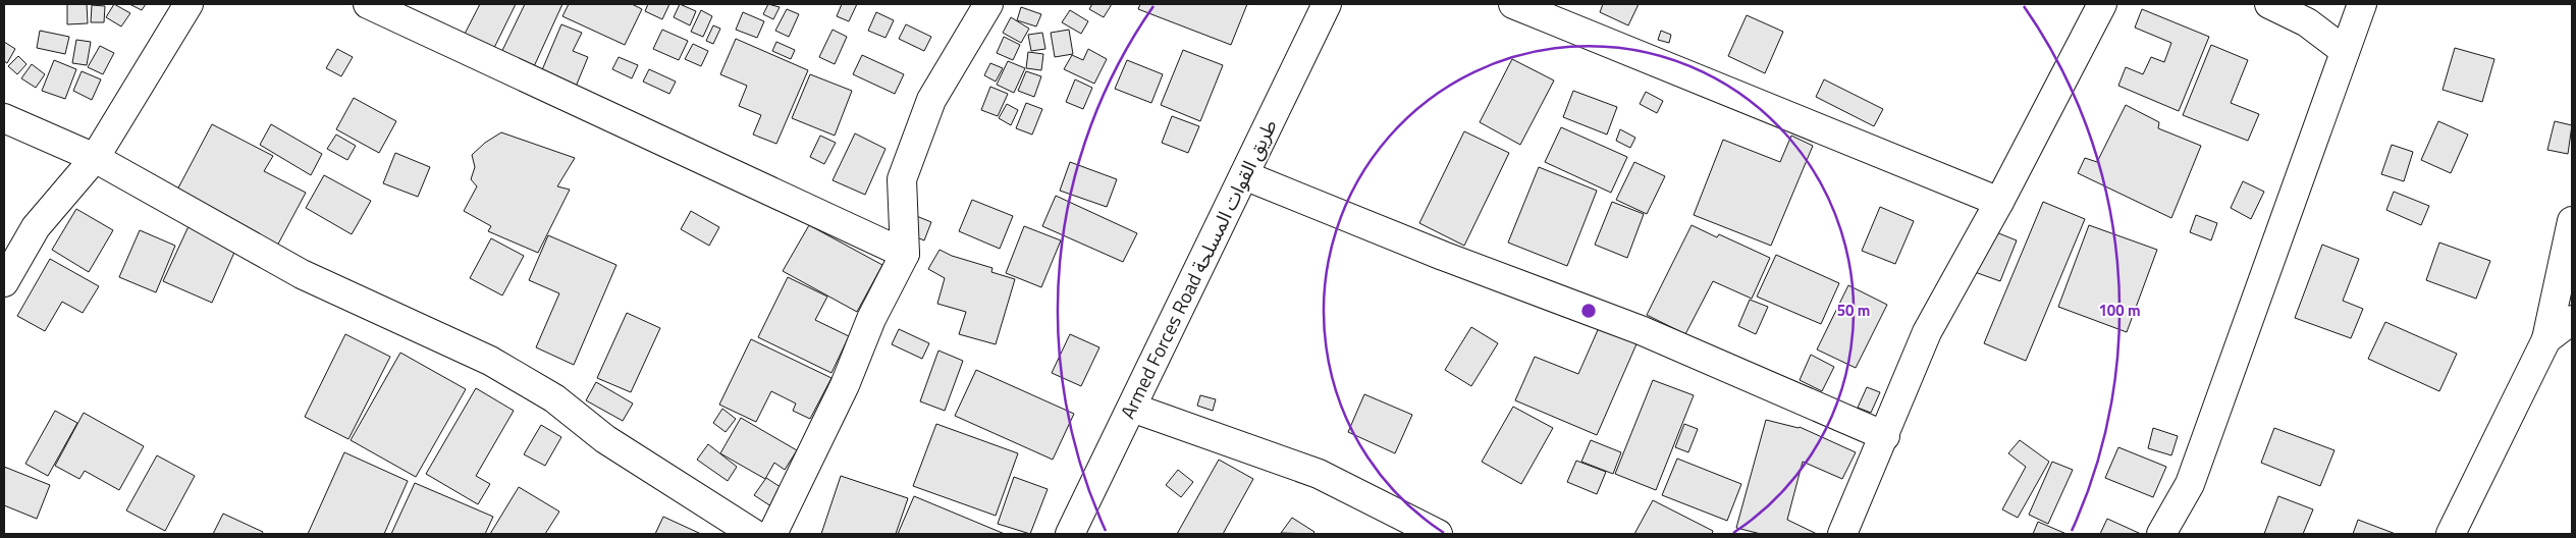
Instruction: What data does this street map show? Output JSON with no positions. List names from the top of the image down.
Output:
{
  "streets": {
    "street": ["Armed Forces Road طريق القوات المسلحة"]
  },
  "rings": ["50 m", "100 m"]
}
